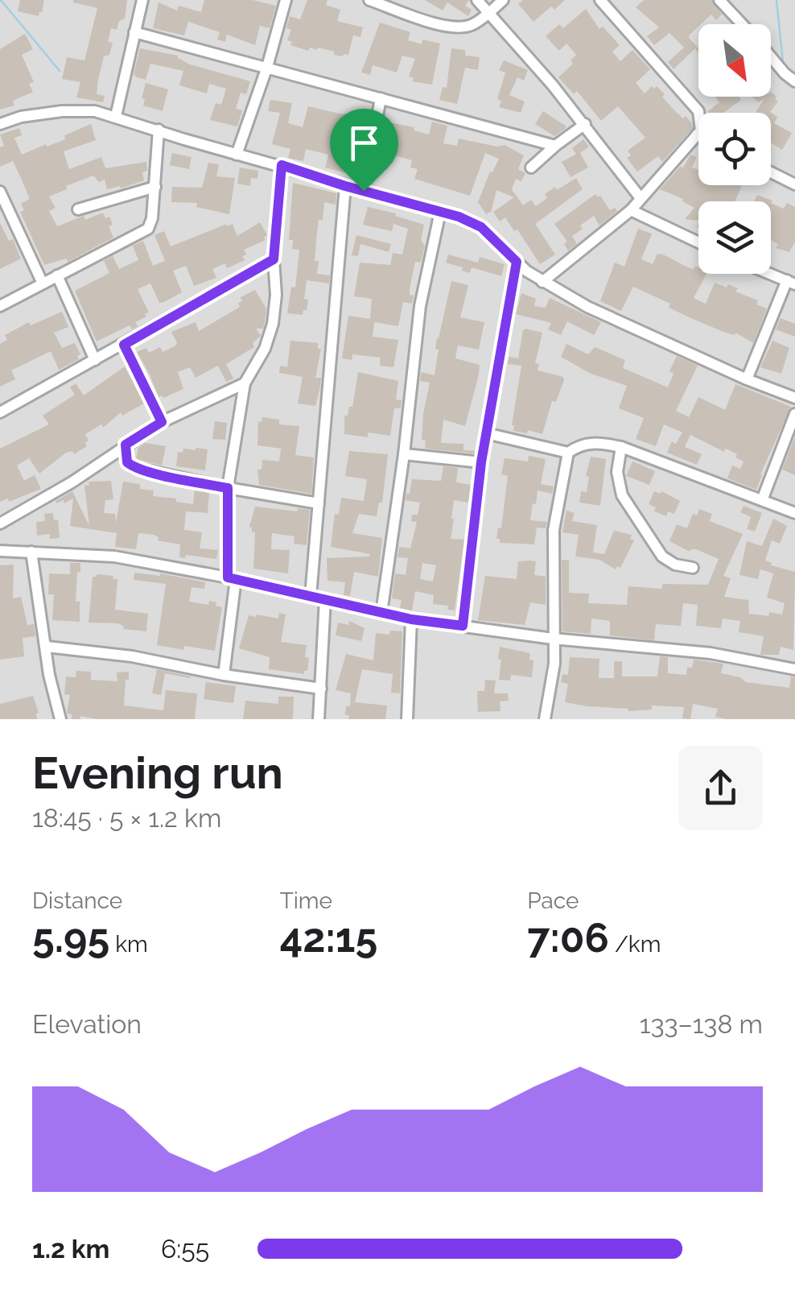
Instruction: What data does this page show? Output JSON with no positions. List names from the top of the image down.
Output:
{
  "north": "bottom right",
  "page": {
    "heading": ["Evening run", "18:45 · 5 × 1.2 km"],
    "stats": [
      ["Distance", "5.95 km"],
      ["Time", "42:15"],
      ["Pace", "7:06 /km"]
    ],
    "chart": ["Elevation", "133–138 m"],
    "list": [
      {
        "name": "1.2 km",
        "note": "6:55"
      }
    ]
  }
}
